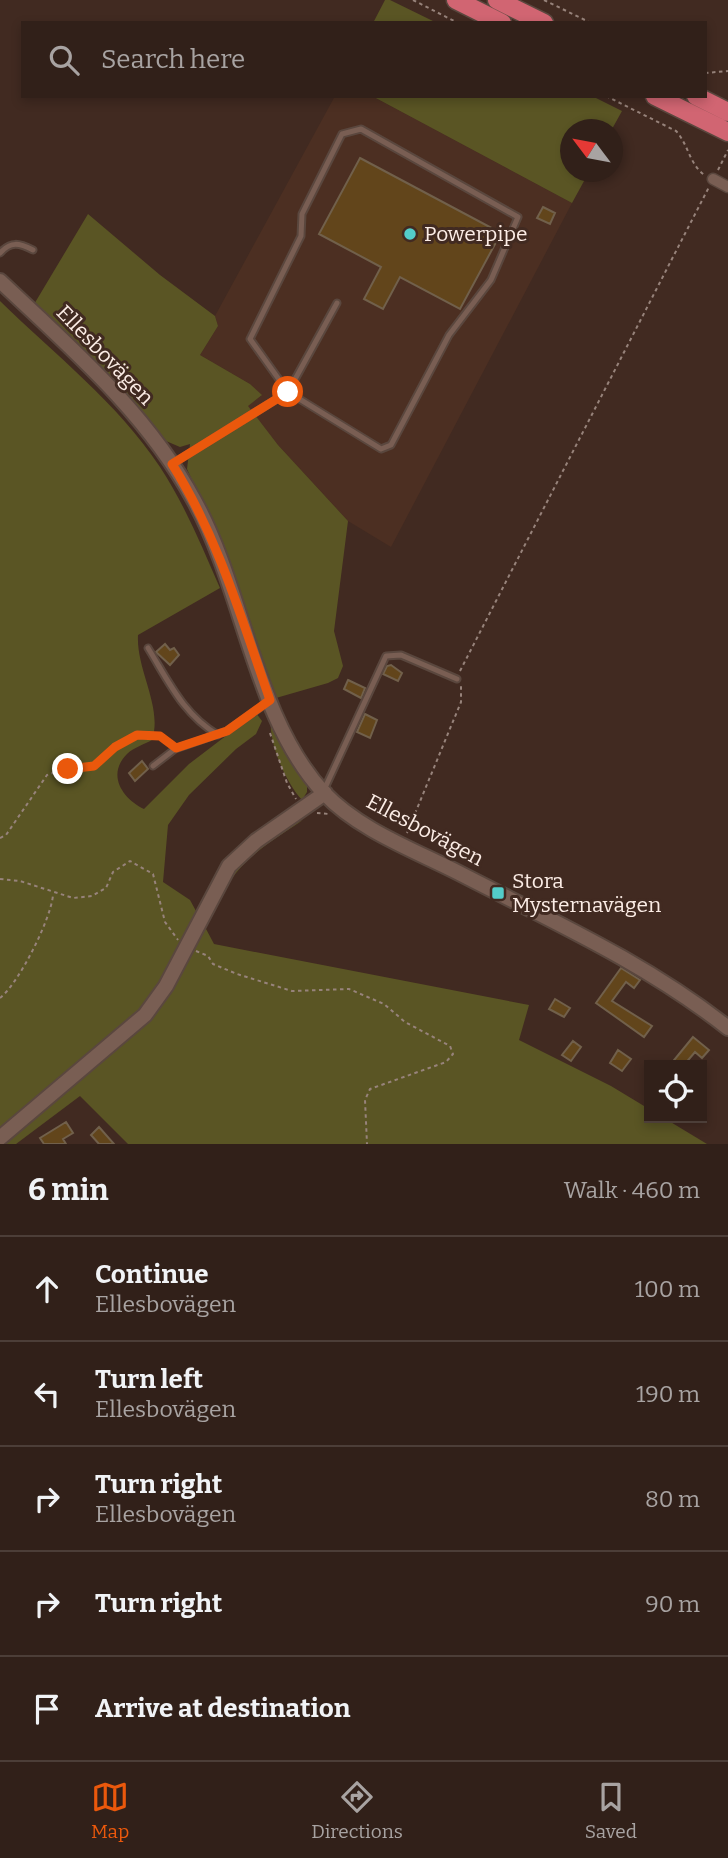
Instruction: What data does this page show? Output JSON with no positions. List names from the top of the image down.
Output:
{
  "streets": {
    "main road": ["Ellesbovägen"]
  },
  "places": {
    "other": ["Powerpipe"],
    "transit": ["Stora Mysternavägen"]
  },
  "north": "top left",
  "page": {
    "search": "Search here",
    "heading": ["6 min", "Walk · 460 m"],
    "list": [
      ["Continue", "Ellesbovägen", "100 m"],
      ["Turn left", "Ellesbovägen", "190 m"],
      ["Turn right", "Ellesbovägen", "80 m"],
      ["Turn right", "90 m"],
      "Arrive at destination"
    ],
    "nav": ["Map", "Directions", "Saved"]
  }
}
